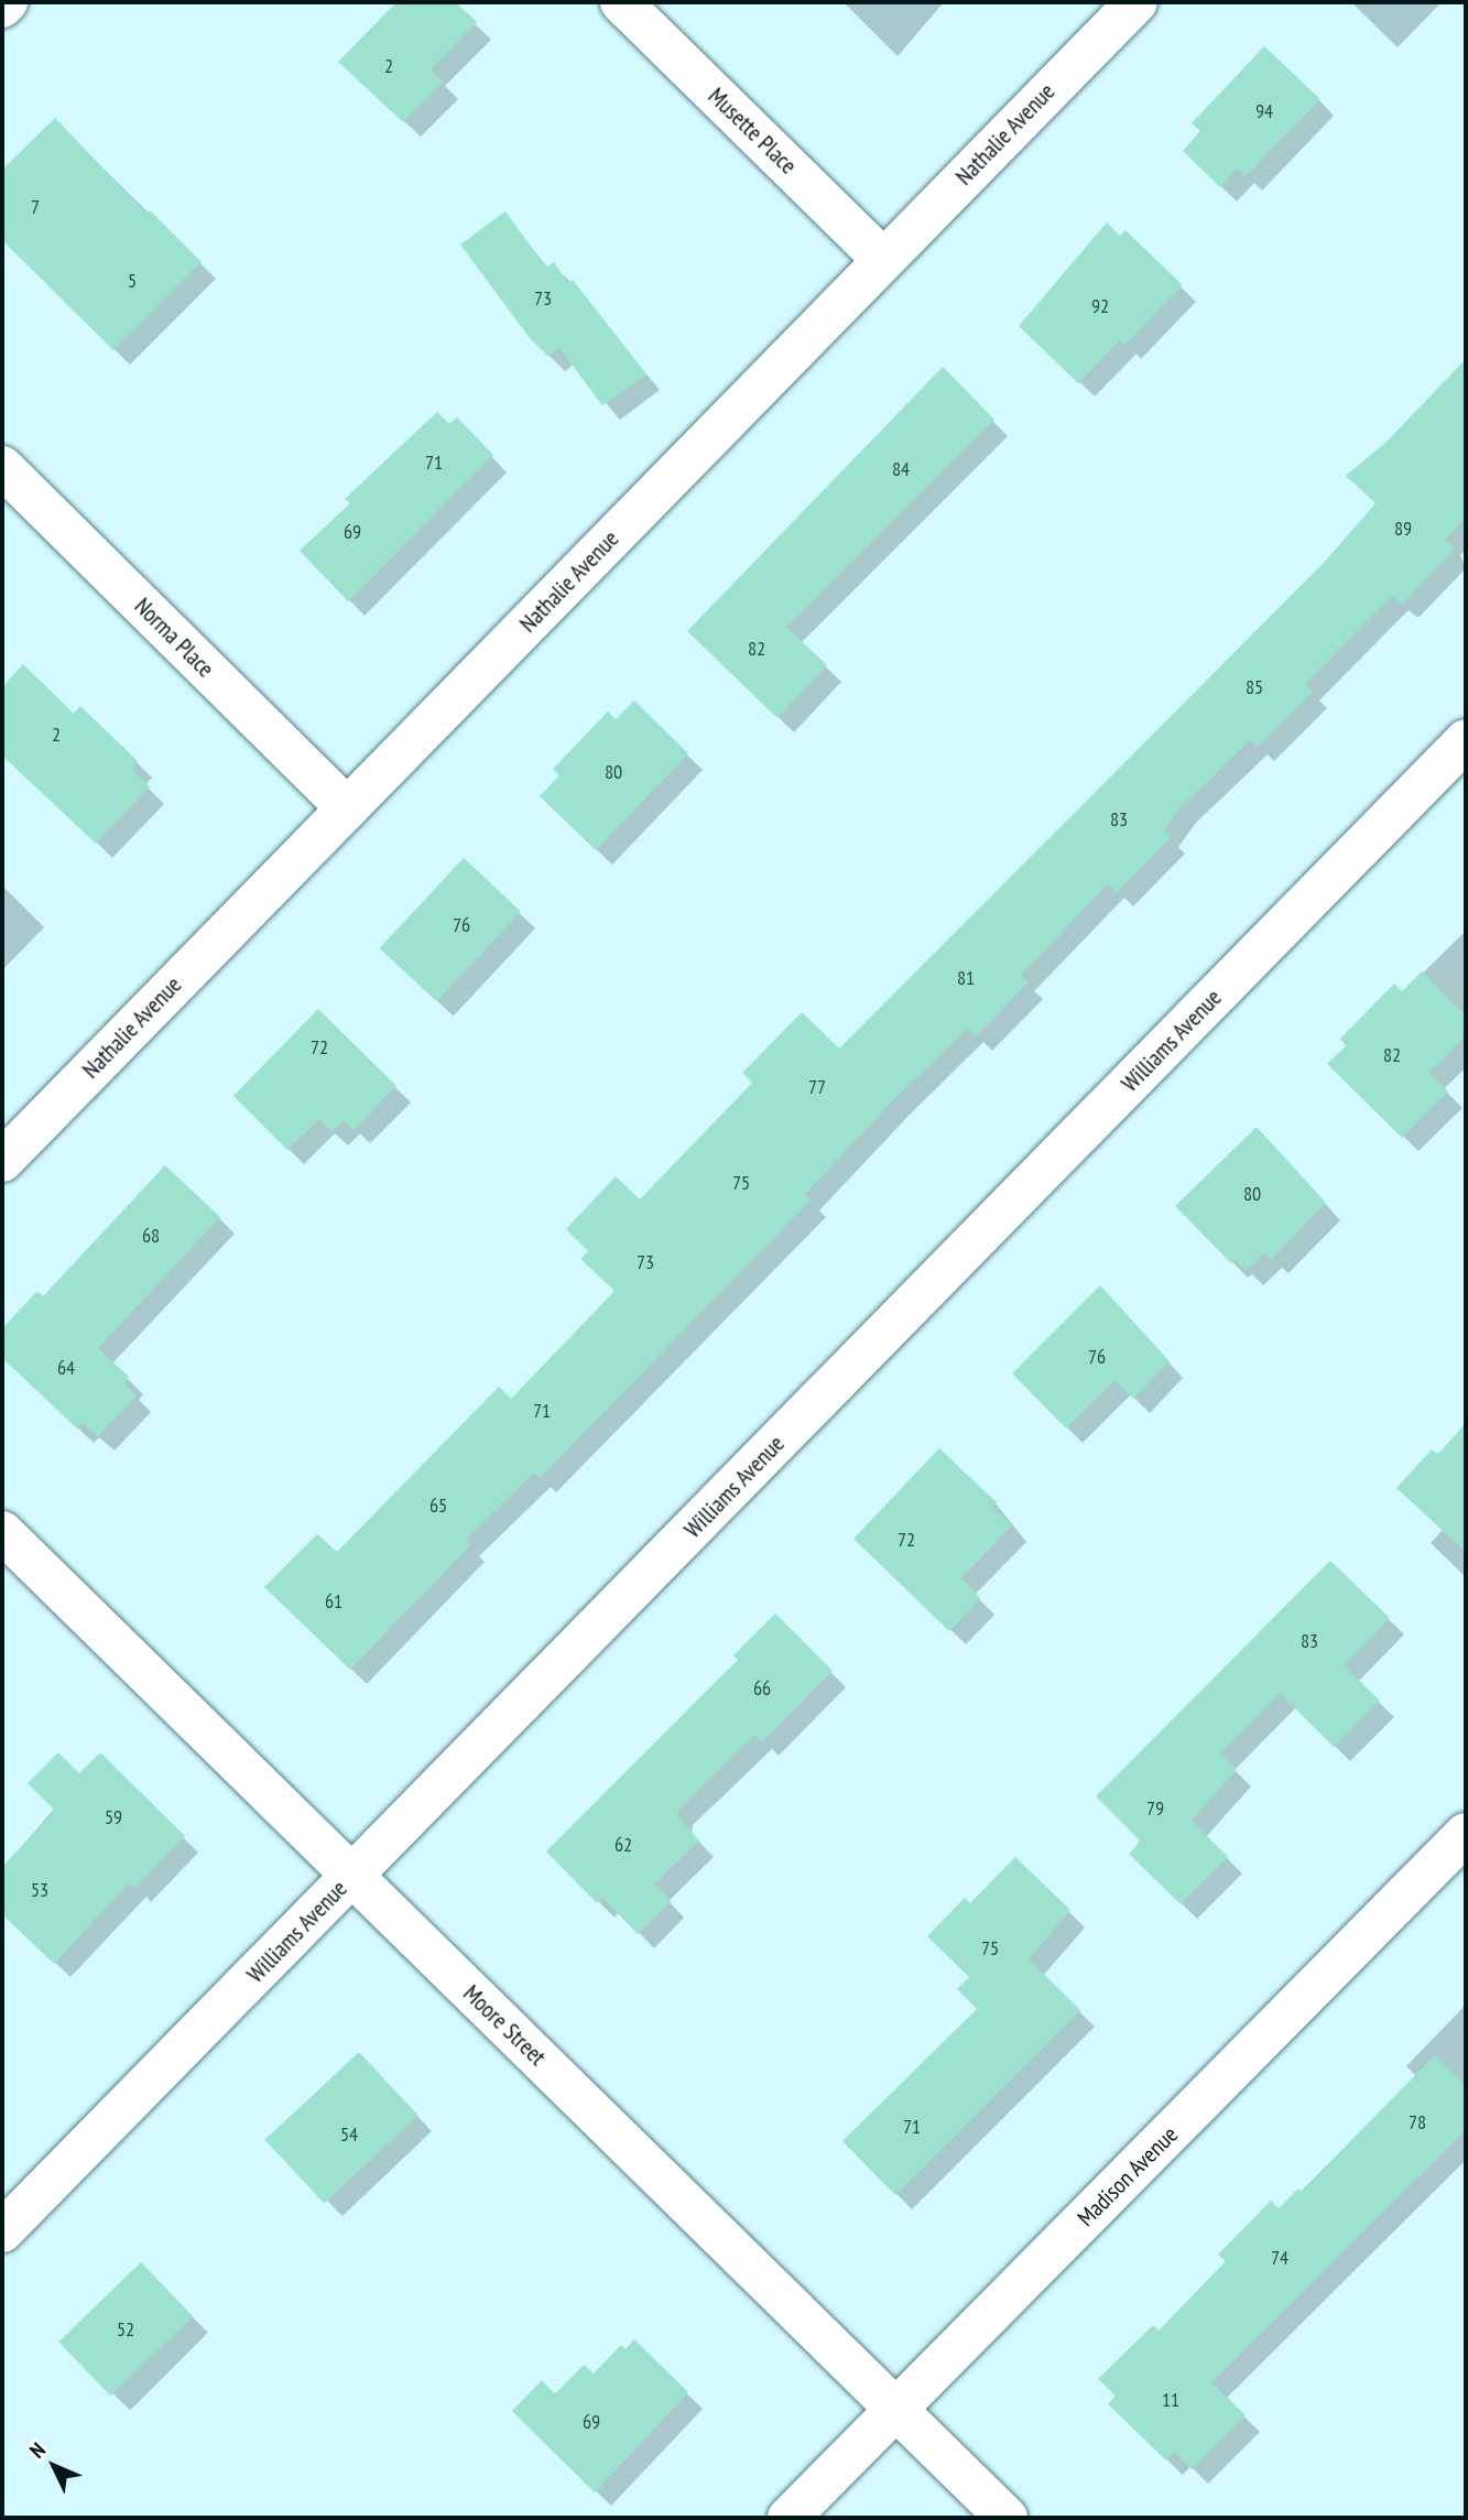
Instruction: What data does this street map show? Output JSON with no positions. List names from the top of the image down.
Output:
{
  "streets": {
    "street": [
      "Musette Place",
      "Nathalie Avenue",
      "Norma Place",
      "Williams Avenue",
      "Moore Street",
      "Madison Avenue"
    ]
  },
  "crossings": [
    ["Musette Place", "Nathalie Avenue"],
    ["Nathalie Avenue", "Norma Place"],
    ["Williams Avenue", "Moore Street"],
    ["Moore Street", "Madison Avenue"]
  ],
  "house_numbers": [
    "2",
    "94",
    "7",
    "5",
    "73",
    "92",
    "71",
    "84",
    "89",
    "69",
    "82",
    "85",
    "2",
    "80",
    "83",
    "76",
    "81",
    "72",
    "82",
    "77",
    "75",
    "80",
    "68",
    "73",
    "76",
    "64",
    "71",
    "65",
    "72",
    "61",
    "83",
    "66",
    "79",
    "59",
    "62",
    "53",
    "75",
    "78",
    "71",
    "54",
    "74",
    "52",
    "11",
    "69"
  ],
  "north": "top left"
}
